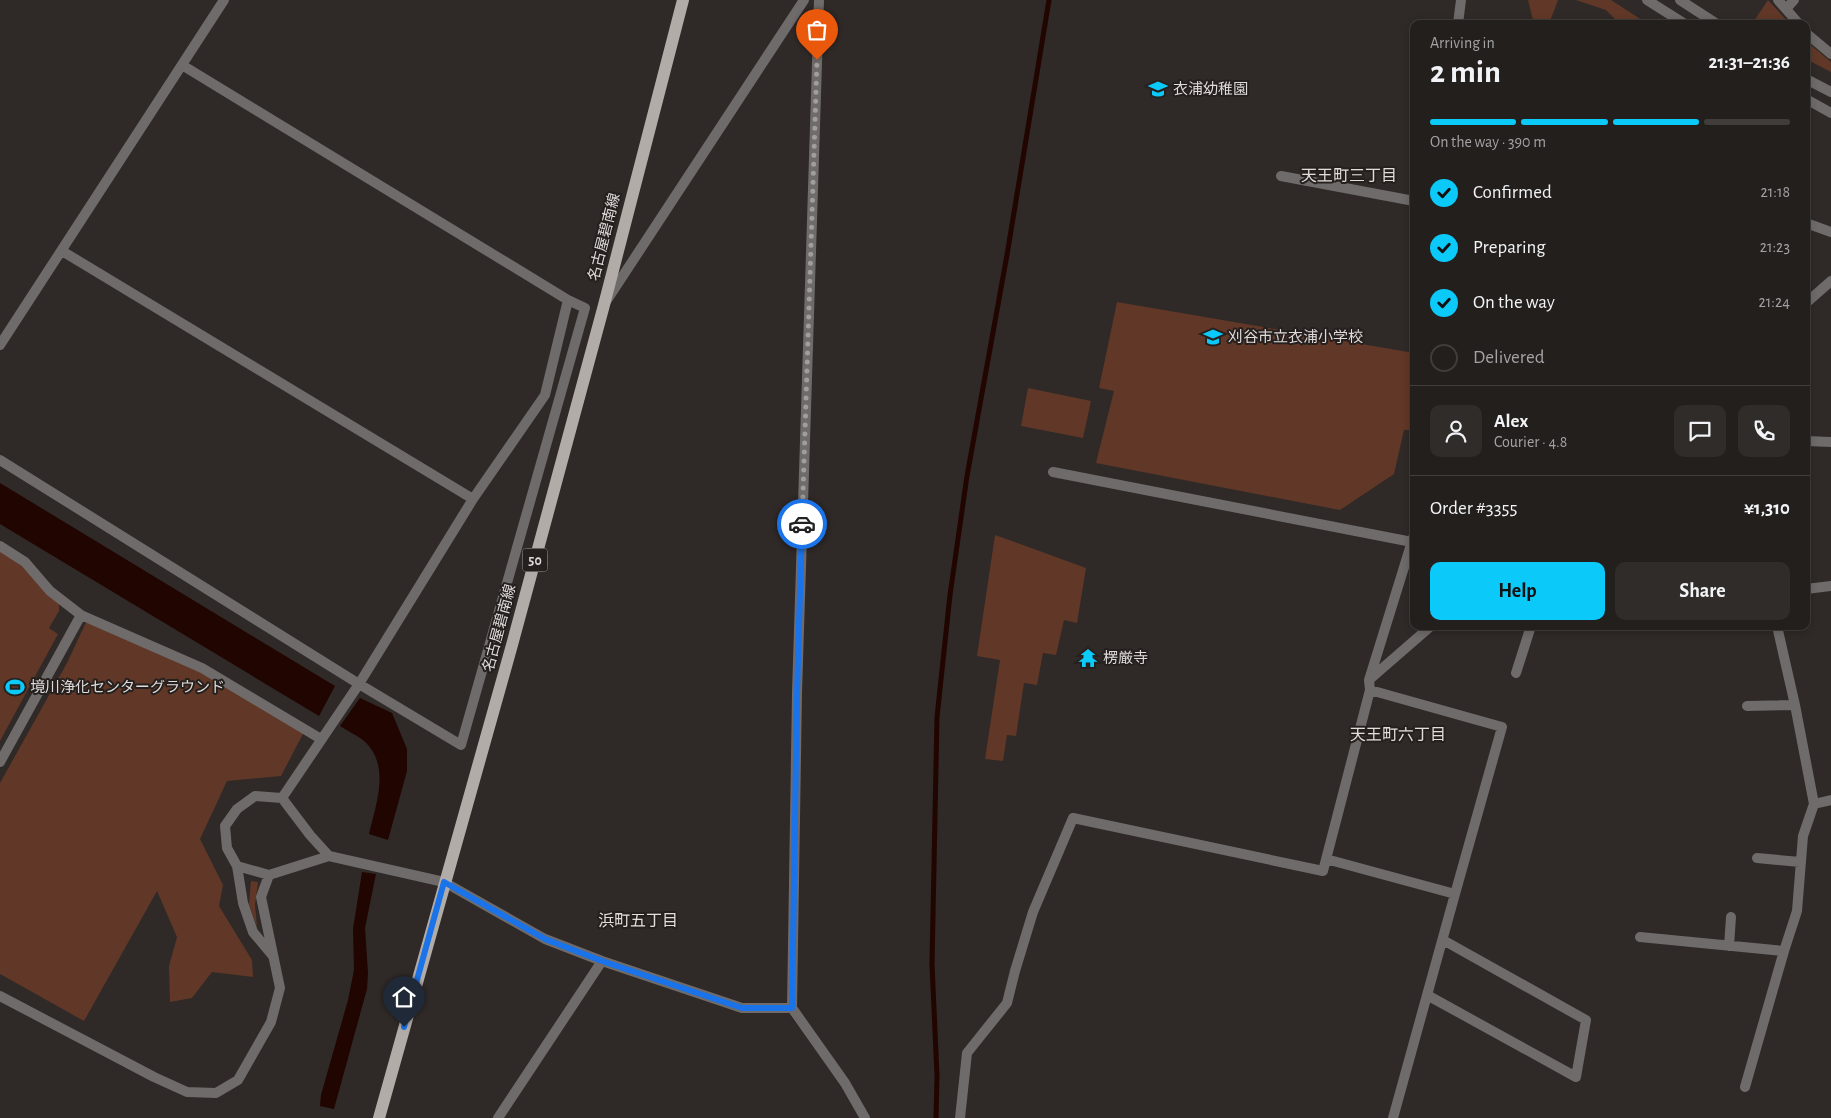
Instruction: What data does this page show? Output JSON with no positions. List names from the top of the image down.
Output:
{
  "streets": {
    "main road": ["名古屋碧南線", "50"]
  },
  "districts": ["天王町三丁目", "天王町六丁目", "浜町五丁目"],
  "places": {
    "school or university": ["衣浦幼稚園", "刈谷市立衣浦小学校"],
    "temple": ["楞厳寺"],
    "sports": ["境川浄化センターグラウンド"]
  },
  "page": {
    "heading": ["2 min", "Arriving in", "21:31–21:36"],
    "panel": [
      "Alex",
      "Courier · 4.8",
      "Order #3355",
      "¥1,310"
    ],
    "bar": "On the way · 390 m",
    "list": [
      ["Confirmed", "21:18"],
      ["Preparing", "21:23"],
      ["On the way", "21:24"],
      "Delivered"
    ],
    "buttons": ["Help", "Share"]
  }
}
